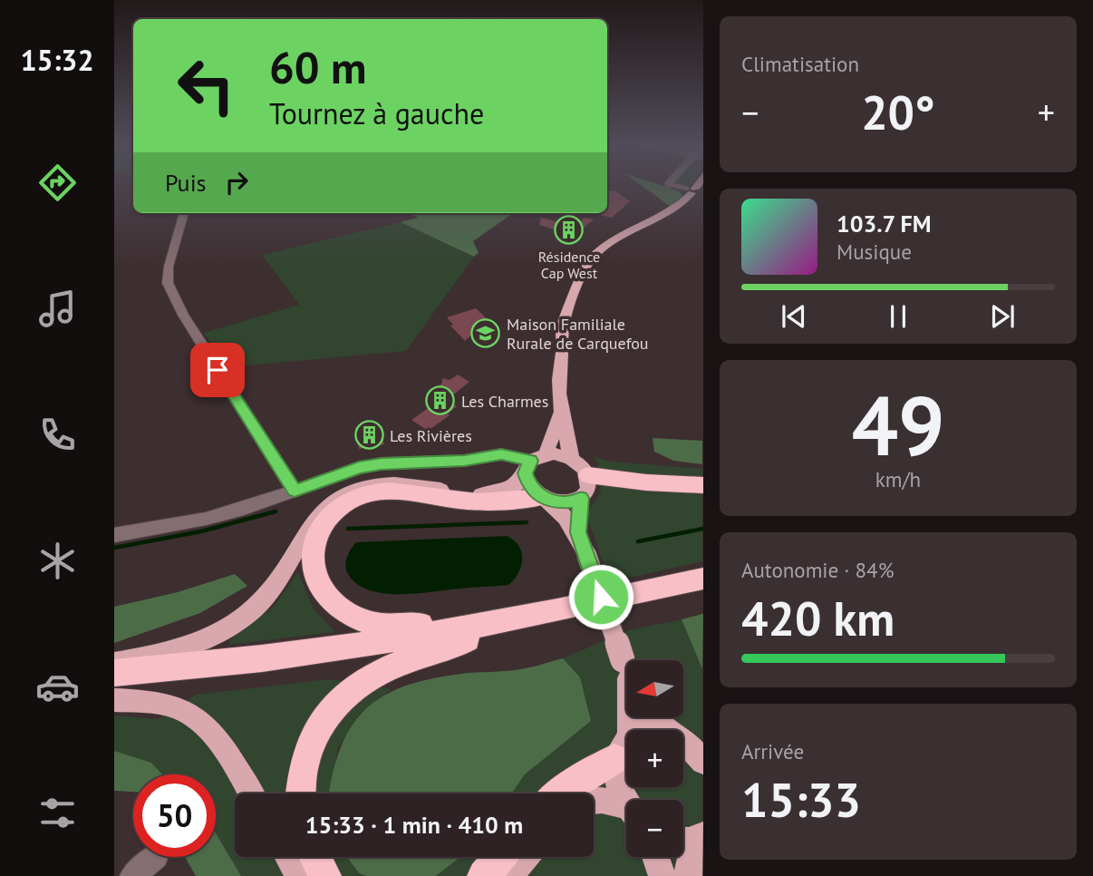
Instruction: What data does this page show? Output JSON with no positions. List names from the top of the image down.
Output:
{
  "places": {
    "building": ["Résidence Cap West", "Les Charmes", "Les Rivières"],
    "school or university": ["Maison Familiale Rurale de Carquefou"]
  },
  "north": "left",
  "page": {
    "tabs": "15:32",
    "tile": [
      "Climatisation",
      ["49", "km/h"],
      ["Autonomie · 84%", "420 km"],
      ["Arrivée", "15:33"]
    ],
    "turn": ["60 m", "Tournez à gauche"],
    "heat": ["−", "20°", "+"],
    "then": "Puis",
    "song": ["103.7 FM", "Musique"],
    "map_buttons": ["+", "−"],
    "limit": "50",
    "trip": "15:33 · 1 min · 410 m"
  }
}
